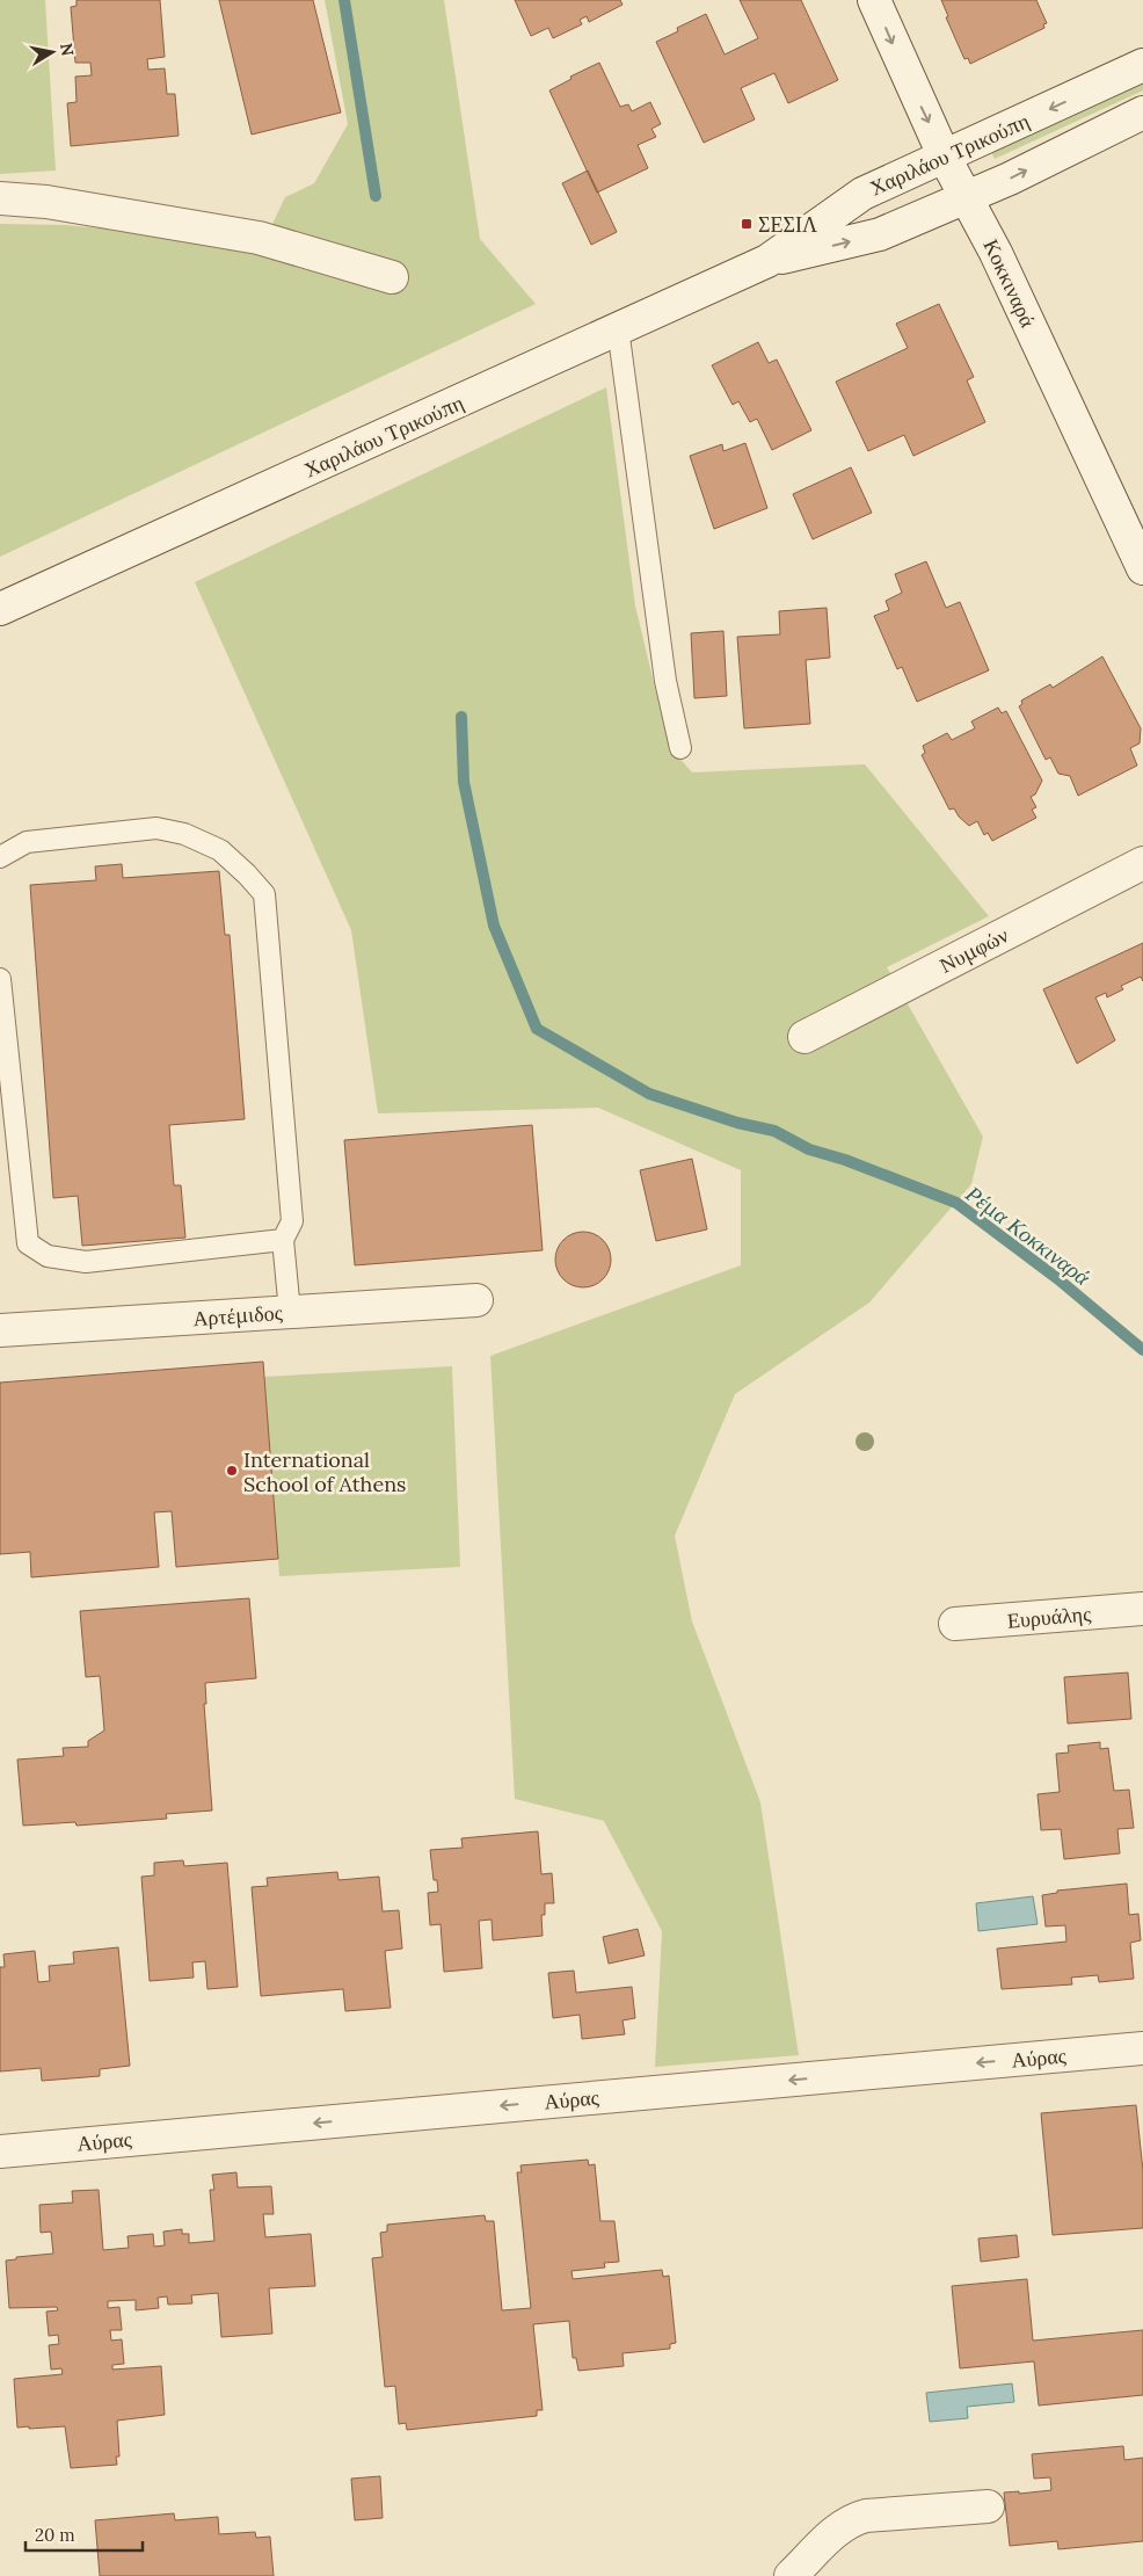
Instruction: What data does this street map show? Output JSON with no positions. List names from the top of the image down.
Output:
{
  "streets": {
    "street": [
      "Χαριλάου Τρικούπη",
      "Κοκκιναρά",
      "Νυμφών",
      "Αρτέμιδος",
      "Ευρυάλης",
      "Αύρας"
    ]
  },
  "crossings": [
    ["Χαριλάου Τρικούπη", "Κοκκιναρά"]
  ],
  "one_way": ["Αύρας"],
  "water": ["Ρέμα Κοκκιναρά"],
  "places": {
    "transit": ["ΣΕΣΙΛ"],
    "other": ["International School of Athens"]
  },
  "scale_bar": "20 m",
  "north": "right"
}
